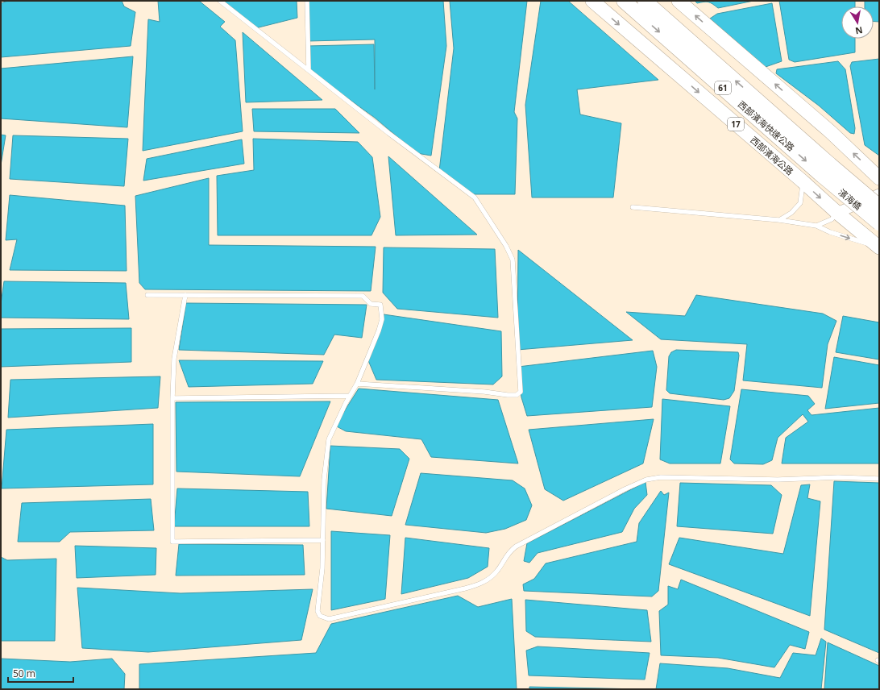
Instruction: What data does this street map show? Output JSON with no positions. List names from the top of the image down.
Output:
{
  "streets": {
    "highway": ["61", "西部濱海快速公路", "濱海橋"],
    "main road": ["17", "西部濱海公路"]
  },
  "crossings": [
    ["西部濱海快速公路", "濱海橋"]
  ],
  "scale_bar": "50 m",
  "north": "bottom"
}
